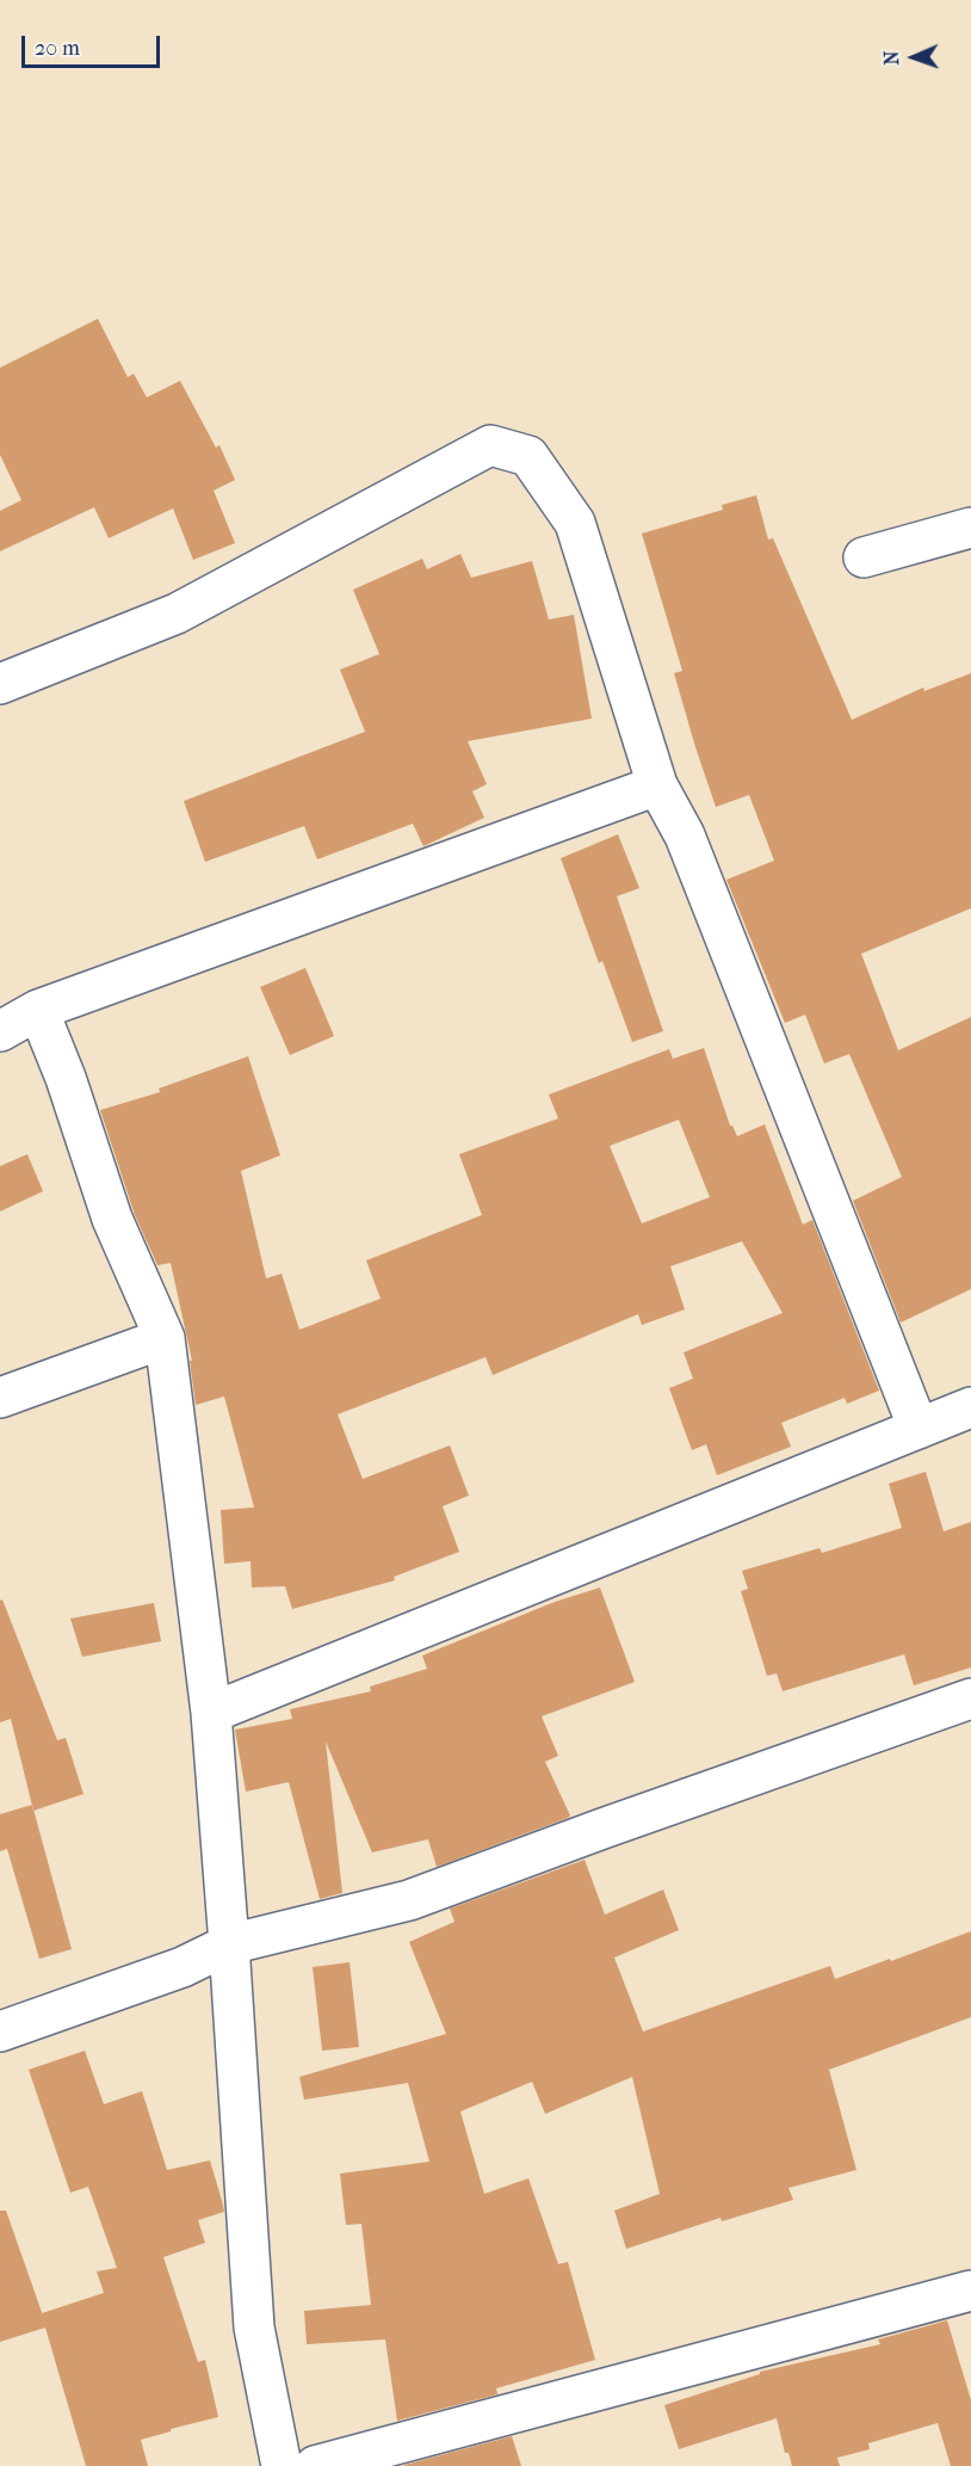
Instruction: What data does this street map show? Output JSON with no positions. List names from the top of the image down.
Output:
{
  "scale_bar": "20 m",
  "north": "left"
}
